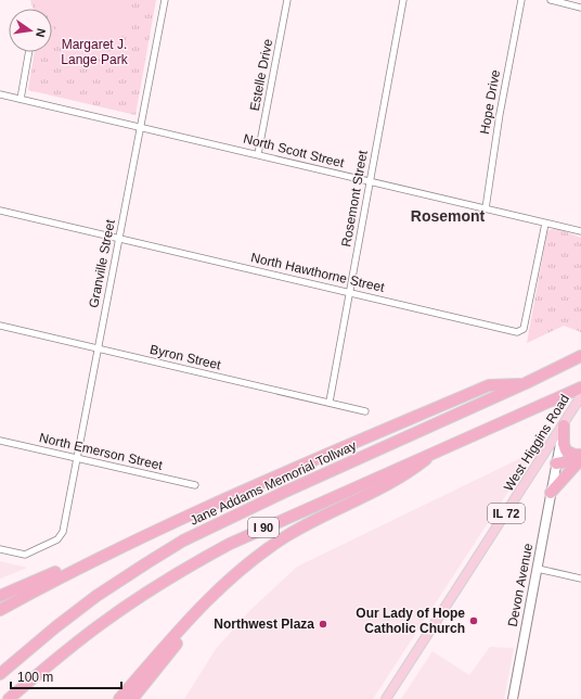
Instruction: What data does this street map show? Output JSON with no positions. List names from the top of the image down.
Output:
{
  "streets": {
    "highway": ["Jane Addams Memorial Tollway", "I 90"],
    "main road": ["West Higgins Road", "IL 72", "Devon Avenue"],
    "street": [
      "Estelle Drive",
      "Hope Drive",
      "North Scott Street",
      "Rosemont Street",
      "Granville Street",
      "North Hawthorne Street",
      "Byron Street",
      "North Emerson Street"
    ]
  },
  "crossings": [
    ["Estelle Drive", "North Scott Street"],
    ["Hope Drive", "North Scott Street"],
    ["North Scott Street", "Rosemont Street"],
    ["North Scott Street", "Granville Street"],
    ["North Scott Street", "North Hawthorne Street"],
    ["Rosemont Street", "North Hawthorne Street"],
    ["Rosemont Street", "Byron Street"],
    ["Granville Street", "North Hawthorne Street"],
    ["Granville Street", "Byron Street"],
    ["Granville Street", "North Emerson Street"],
    ["West Higgins Road", "Devon Avenue"]
  ],
  "districts": ["Rosemont"],
  "parks": ["Margaret J. Lange Park"],
  "places": ["Our Lady of Hope Catholic Church", "Northwest Plaza"],
  "scale_bar": "100 m",
  "north": "right"
}
